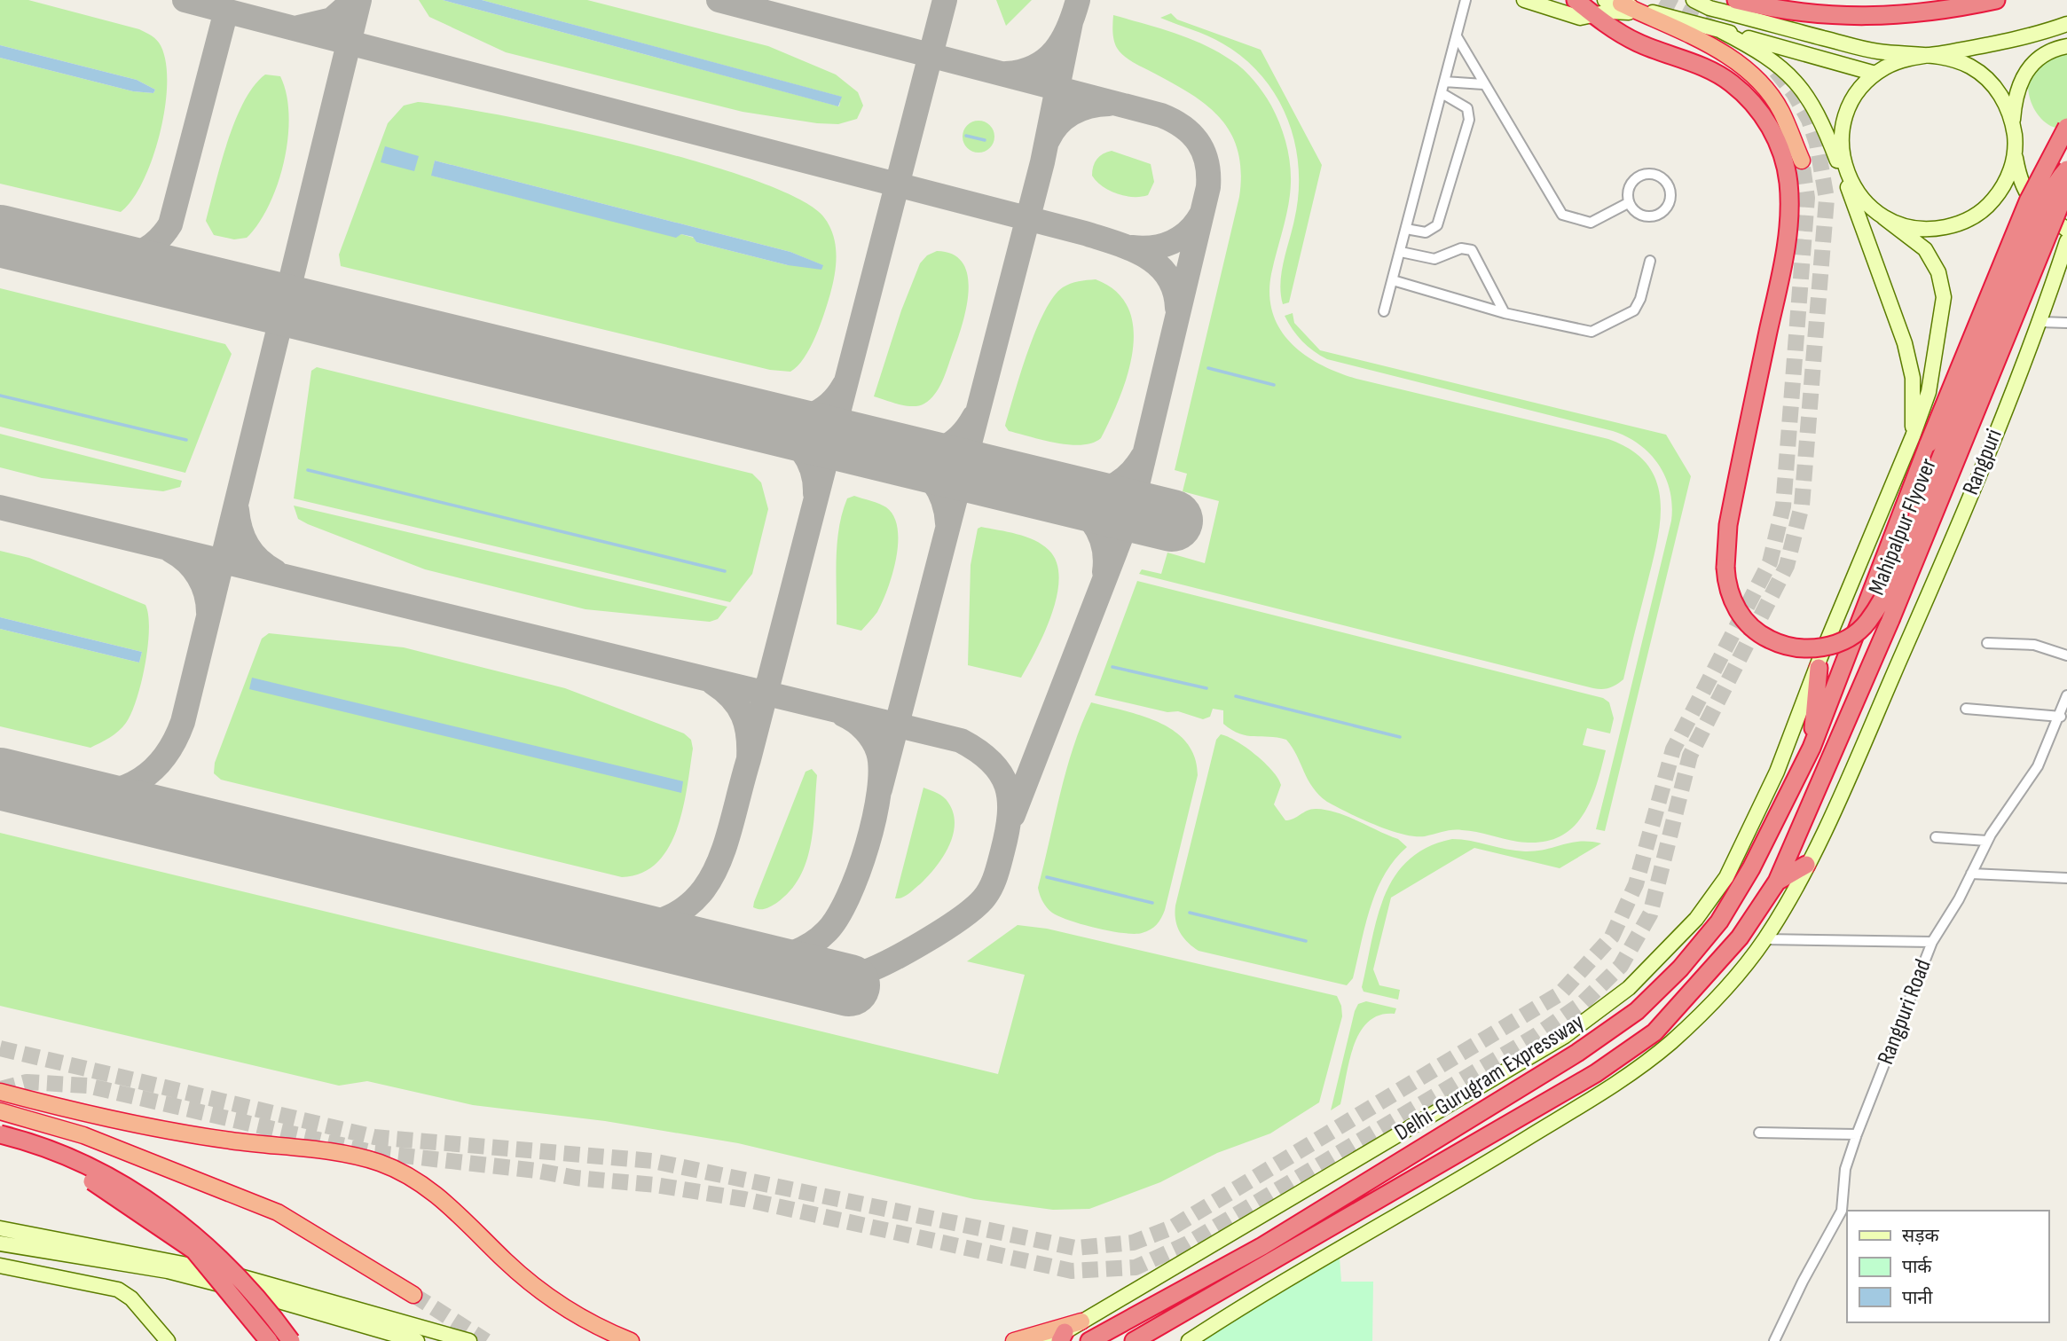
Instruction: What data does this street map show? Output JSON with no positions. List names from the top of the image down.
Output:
{
  "streets": {
    "highway": ["Mahipalpur Flyover", "Delhi-Gurugram Expressway"],
    "main road": ["Rangpuri"],
    "street": ["Rangpuri Road"]
  },
  "crossings": [
    ["Mahipalpur Flyover", "Delhi-Gurugram Expressway"]
  ],
  "legend": ["सड़क", "पार्क", "पानी"]
}
